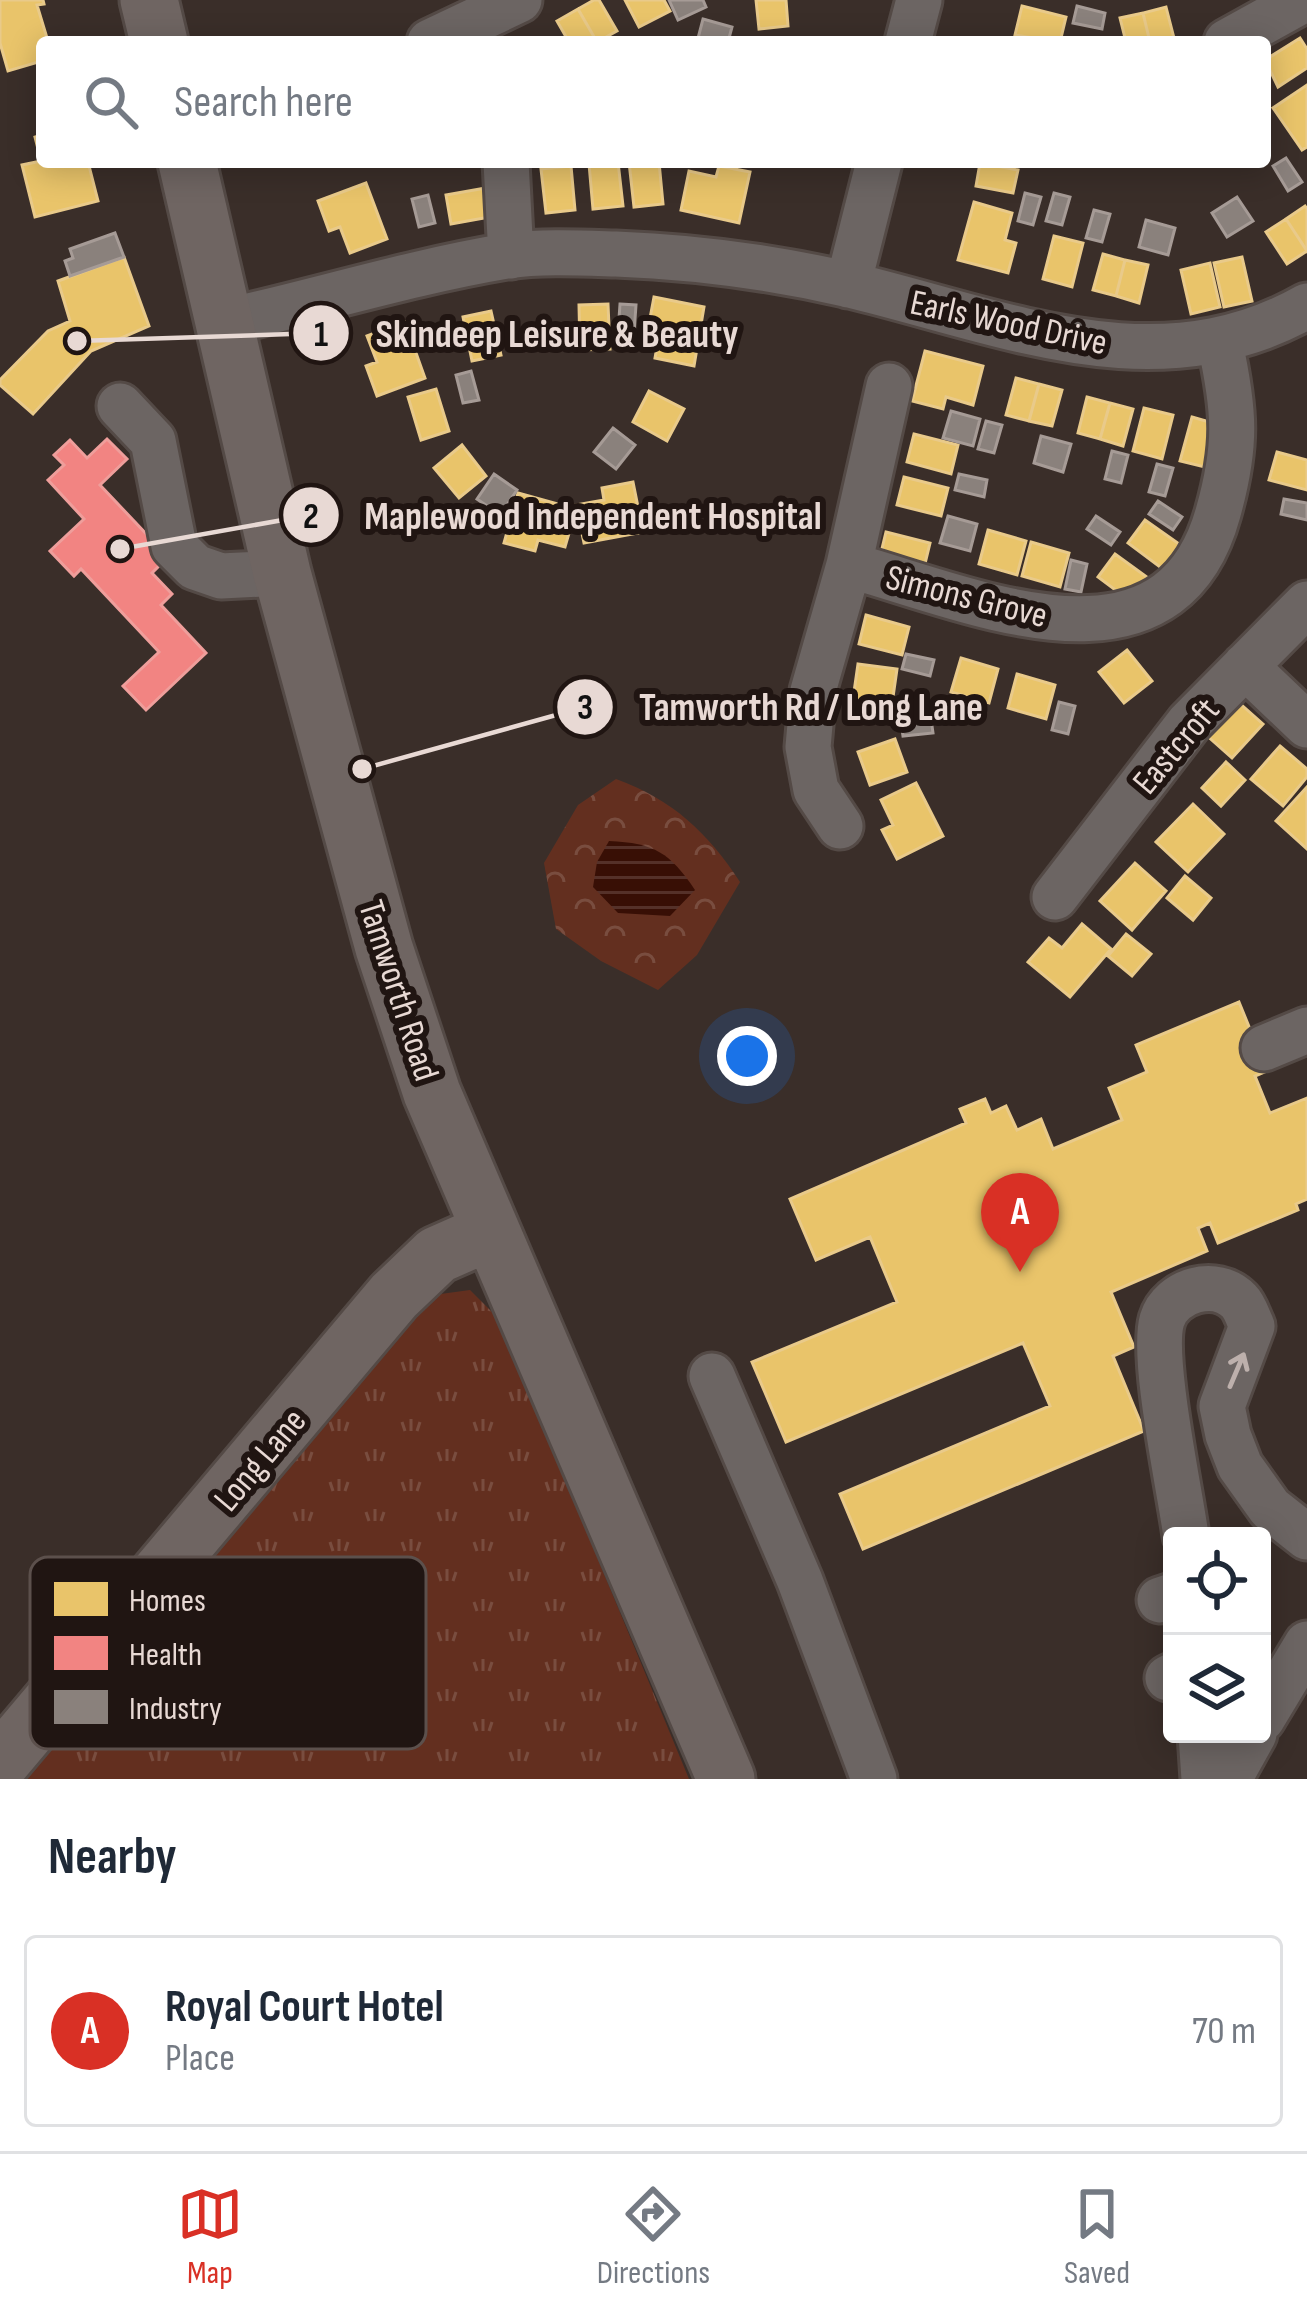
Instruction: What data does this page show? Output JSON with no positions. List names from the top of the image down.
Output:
{
  "streets": {
    "main road": ["Tamworth Road", "Long Lane"],
    "street": ["Earls Wood Drive", "Simons Grove", "Eastcroft"]
  },
  "crossings": [
    ["Earls Wood Drive", "Simons Grove"],
    ["Earls Wood Drive", "Tamworth Road"],
    ["Tamworth Road", "Long Lane"]
  ],
  "places": ["Skindeep Leisure & Beauty", "Maplewood Independent Hospital", "Tamworth Rd / Long Lane"],
  "legend": ["Homes", "Health", "Industry"],
  "page": {
    "search": "Search here",
    "pins": "A",
    "heading": "Nearby",
    "list": [
      {
        "mark": "A",
        "name": "Royal Court Hotel",
        "note": "Place",
        "value": "70 m"
      }
    ],
    "nav": ["Map", "Directions", "Saved"]
  }
}
